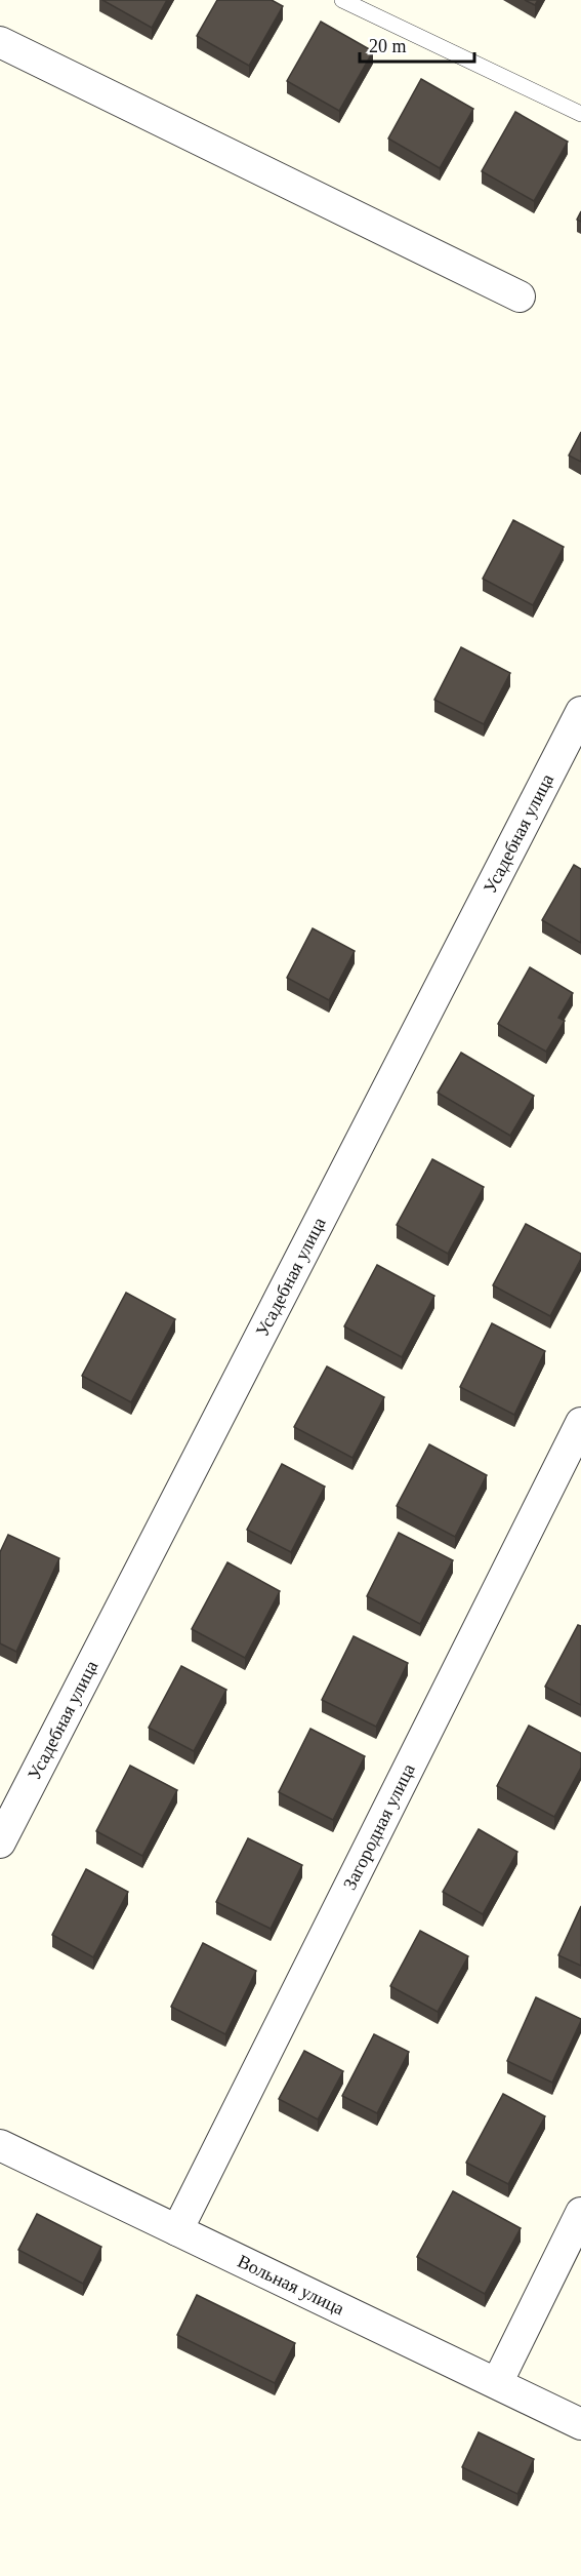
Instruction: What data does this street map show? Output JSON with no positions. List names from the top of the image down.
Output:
{
  "streets": {
    "street": ["Усадебная улица", "Загородная улица", "Вольная улица"]
  },
  "crossings": [
    ["Загородная улица", "Вольная улица"]
  ],
  "scale_bar": "20 m"
}
